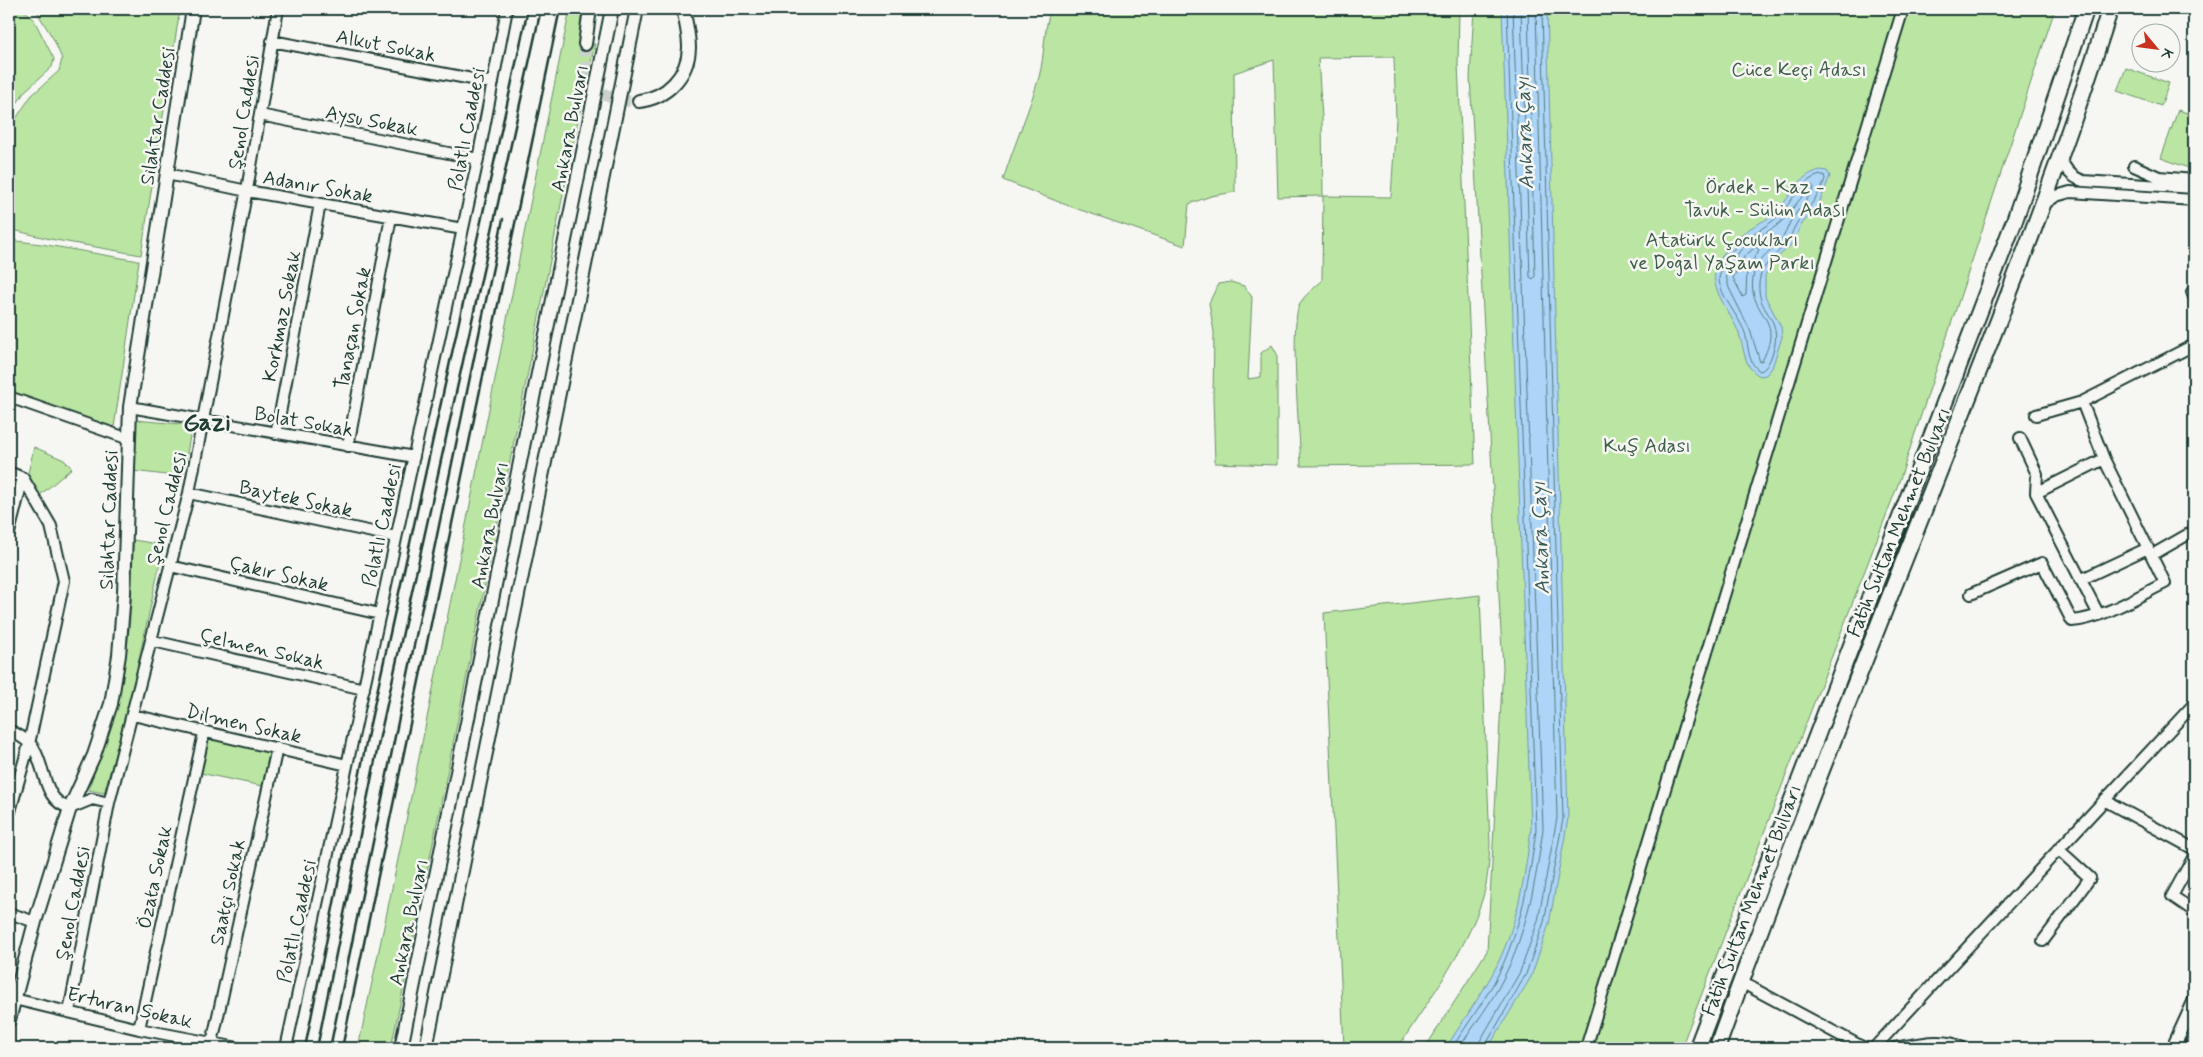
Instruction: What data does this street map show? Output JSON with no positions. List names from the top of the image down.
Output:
{
  "streets": {
    "highway": ["Fatih Sultan Mehmet Bulvarı"],
    "main road": ["Silahtar Caddesi", "Ankara Bulvarı"],
    "street": [
      "Alkut Sokak",
      "Şenol Caddesi",
      "Aysu Sokak",
      "Polatlı Caddesi",
      "Adanır Sokak",
      "Korkmaz Sokak",
      "Tanaçan Sokak",
      "Bolat Sokak",
      "Baytek Sokak",
      "Çakır Sokak",
      "Çelmen Sokak",
      "Dilmen Sokak",
      "Özata Sokak",
      "Saatçi Sokak",
      "Erturan Sokak"
    ]
  },
  "crossings": [
    ["Alkut Sokak", "Şenol Caddesi"],
    ["Alkut Sokak", "Polatlı Caddesi"],
    ["Şenol Caddesi", "Aysu Sokak"],
    ["Şenol Caddesi", "Adanır Sokak"],
    ["Şenol Caddesi", "Bolat Sokak"],
    ["Şenol Caddesi", "Baytek Sokak"],
    ["Şenol Caddesi", "Çakır Sokak"],
    ["Şenol Caddesi", "Çelmen Sokak"],
    ["Şenol Caddesi", "Dilmen Sokak"],
    ["Şenol Caddesi", "Erturan Sokak"],
    ["Silahtar Caddesi", "Adanır Sokak"],
    ["Silahtar Caddesi", "Bolat Sokak"],
    ["Silahtar Caddesi", "Erturan Sokak"],
    ["Aysu Sokak", "Polatlı Caddesi"],
    ["Polatlı Caddesi", "Adanır Sokak"],
    ["Polatlı Caddesi", "Bolat Sokak"],
    ["Polatlı Caddesi", "Baytek Sokak"],
    ["Polatlı Caddesi", "Çakır Sokak"],
    ["Polatlı Caddesi", "Çelmen Sokak"],
    ["Polatlı Caddesi", "Dilmen Sokak"],
    ["Adanır Sokak", "Korkmaz Sokak"],
    ["Adanır Sokak", "Tanaçan Sokak"],
    ["Korkmaz Sokak", "Bolat Sokak"],
    ["Tanaçan Sokak", "Bolat Sokak"],
    ["Dilmen Sokak", "Özata Sokak"],
    ["Dilmen Sokak", "Saatçi Sokak"],
    ["Özata Sokak", "Erturan Sokak"],
    ["Saatçi Sokak", "Erturan Sokak"]
  ],
  "districts": ["Gazi"],
  "water": ["Ankara Çayı"],
  "parks": [
    "Cüce Keçi Adası",
    "Ördek - Kaz - Tavuk - Sülün Adası",
    "Atatürk Çocukları ve Doğal Yaşam Parkı",
    "Kuş Adası"
  ],
  "north": "bottom right"
}
